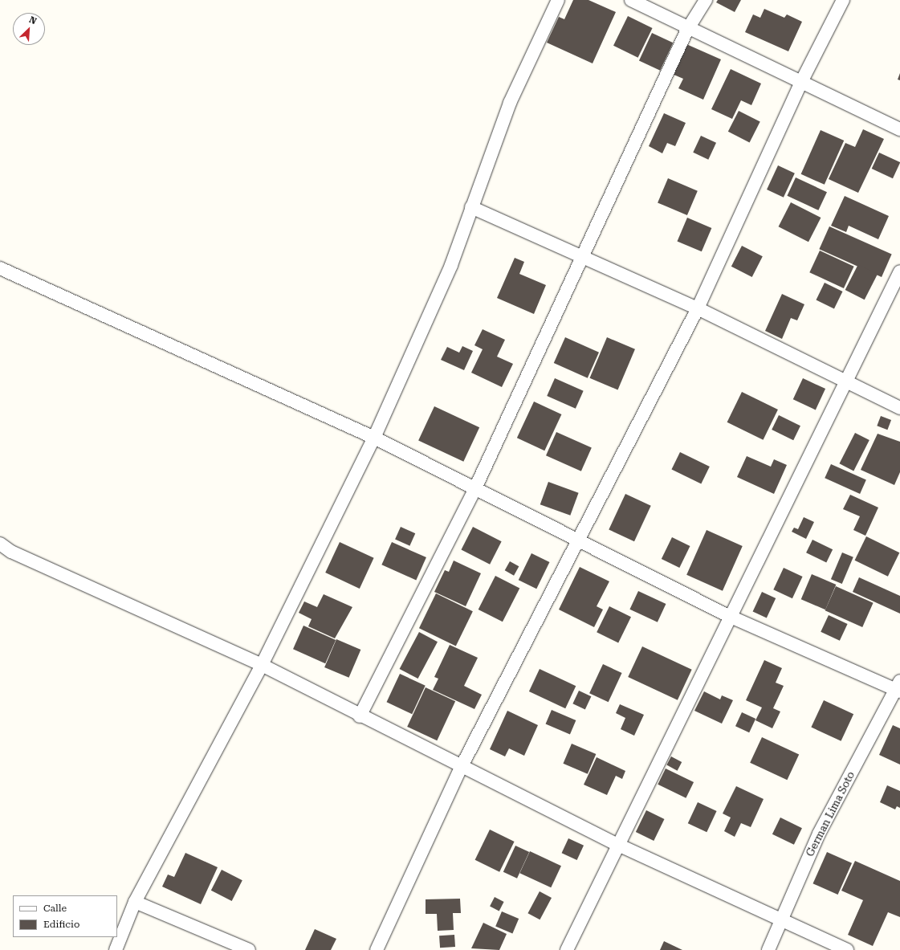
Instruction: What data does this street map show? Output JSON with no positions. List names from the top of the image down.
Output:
{
  "streets": {
    "street": ["German Lima Soto"]
  },
  "legend": ["Calle", "Edificio"],
  "north": "top right"
}
